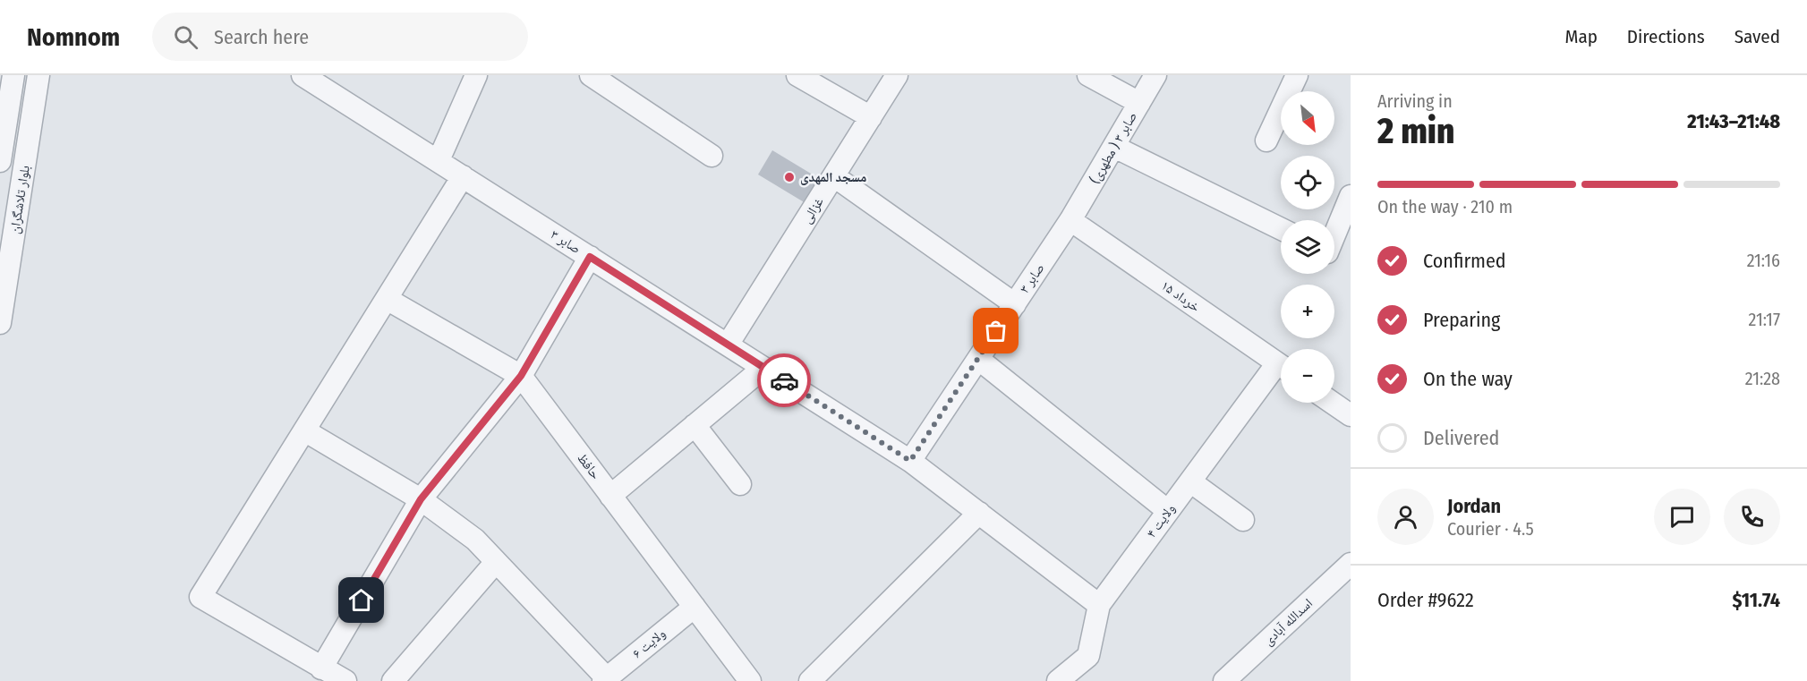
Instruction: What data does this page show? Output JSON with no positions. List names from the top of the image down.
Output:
{
  "streets": {
    "street": [
      "صابر ۳ ( مطهری)",
      "بلوار تلاشگران",
      "غزالی",
      "صابر ۳",
      "۱۵ خرداد",
      "حافظ",
      "ولایت ۴",
      "اسدالله آبادی",
      "ولایت ۶"
    ]
  },
  "crossings": [
    ["صابر ۳ ( مطهری)", "صابر ۳"],
    ["صابر ۳ ( مطهری)", "۱۵ خرداد"],
    ["غزالی", "صابر ۳"],
    ["صابر ۳", "۱۵ خرداد"],
    ["حافظ", "ولایت ۶"]
  ],
  "places": ["مسجد المهدی"],
  "north": "bottom right",
  "page": {
    "header": "Nomnom",
    "search": "Search here",
    "nav": ["Map", "Directions", "Saved"],
    "heading": ["2 min", "Arriving in", "21:43–21:48"],
    "panel": [
      "Jordan",
      "Courier · 4.5",
      "Order #9622",
      "$11.74"
    ],
    "map_buttons": ["+", "−"],
    "bar": "On the way · 210 m",
    "list": [
      ["Confirmed", "21:16"],
      ["Preparing", "21:17"],
      ["On the way", "21:28"],
      "Delivered"
    ]
  }
}
